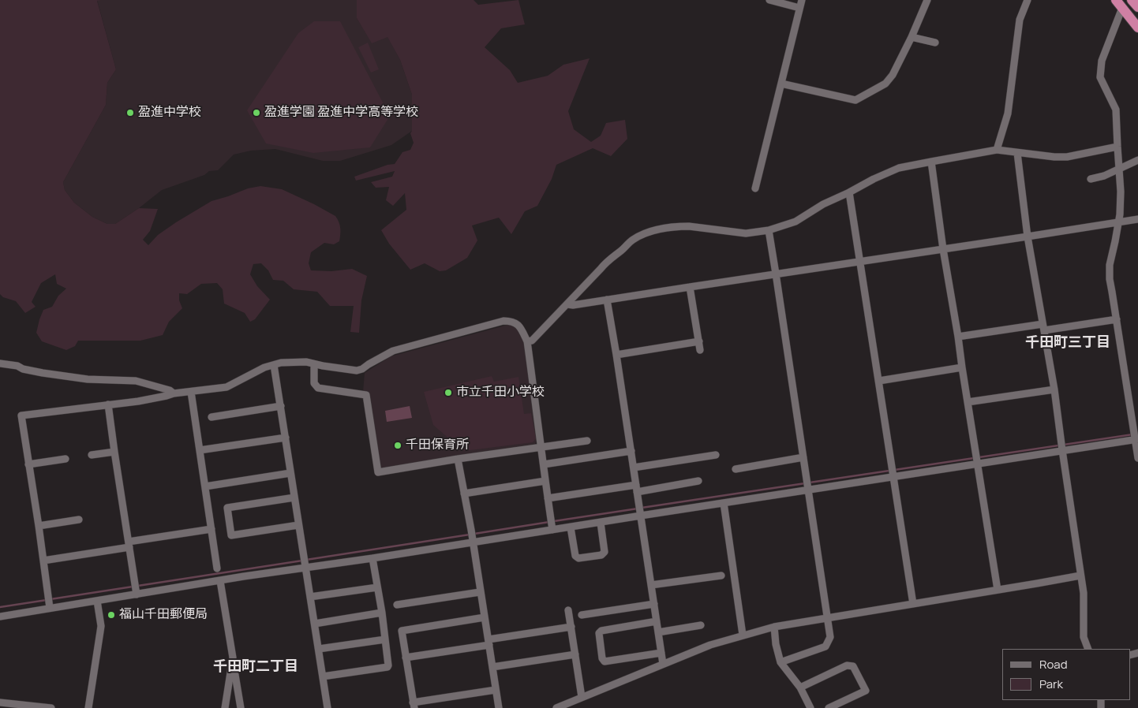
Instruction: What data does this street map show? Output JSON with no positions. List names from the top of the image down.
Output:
{
  "districts": ["千田町三丁目", "千田町二丁目"],
  "places": [
    "盈進中学校",
    "盈進学園 盈進中学高等学校",
    "市立千田小学校",
    "千田保育所",
    "福山千田郵便局"
  ],
  "legend": ["Road", "Park"]
}
